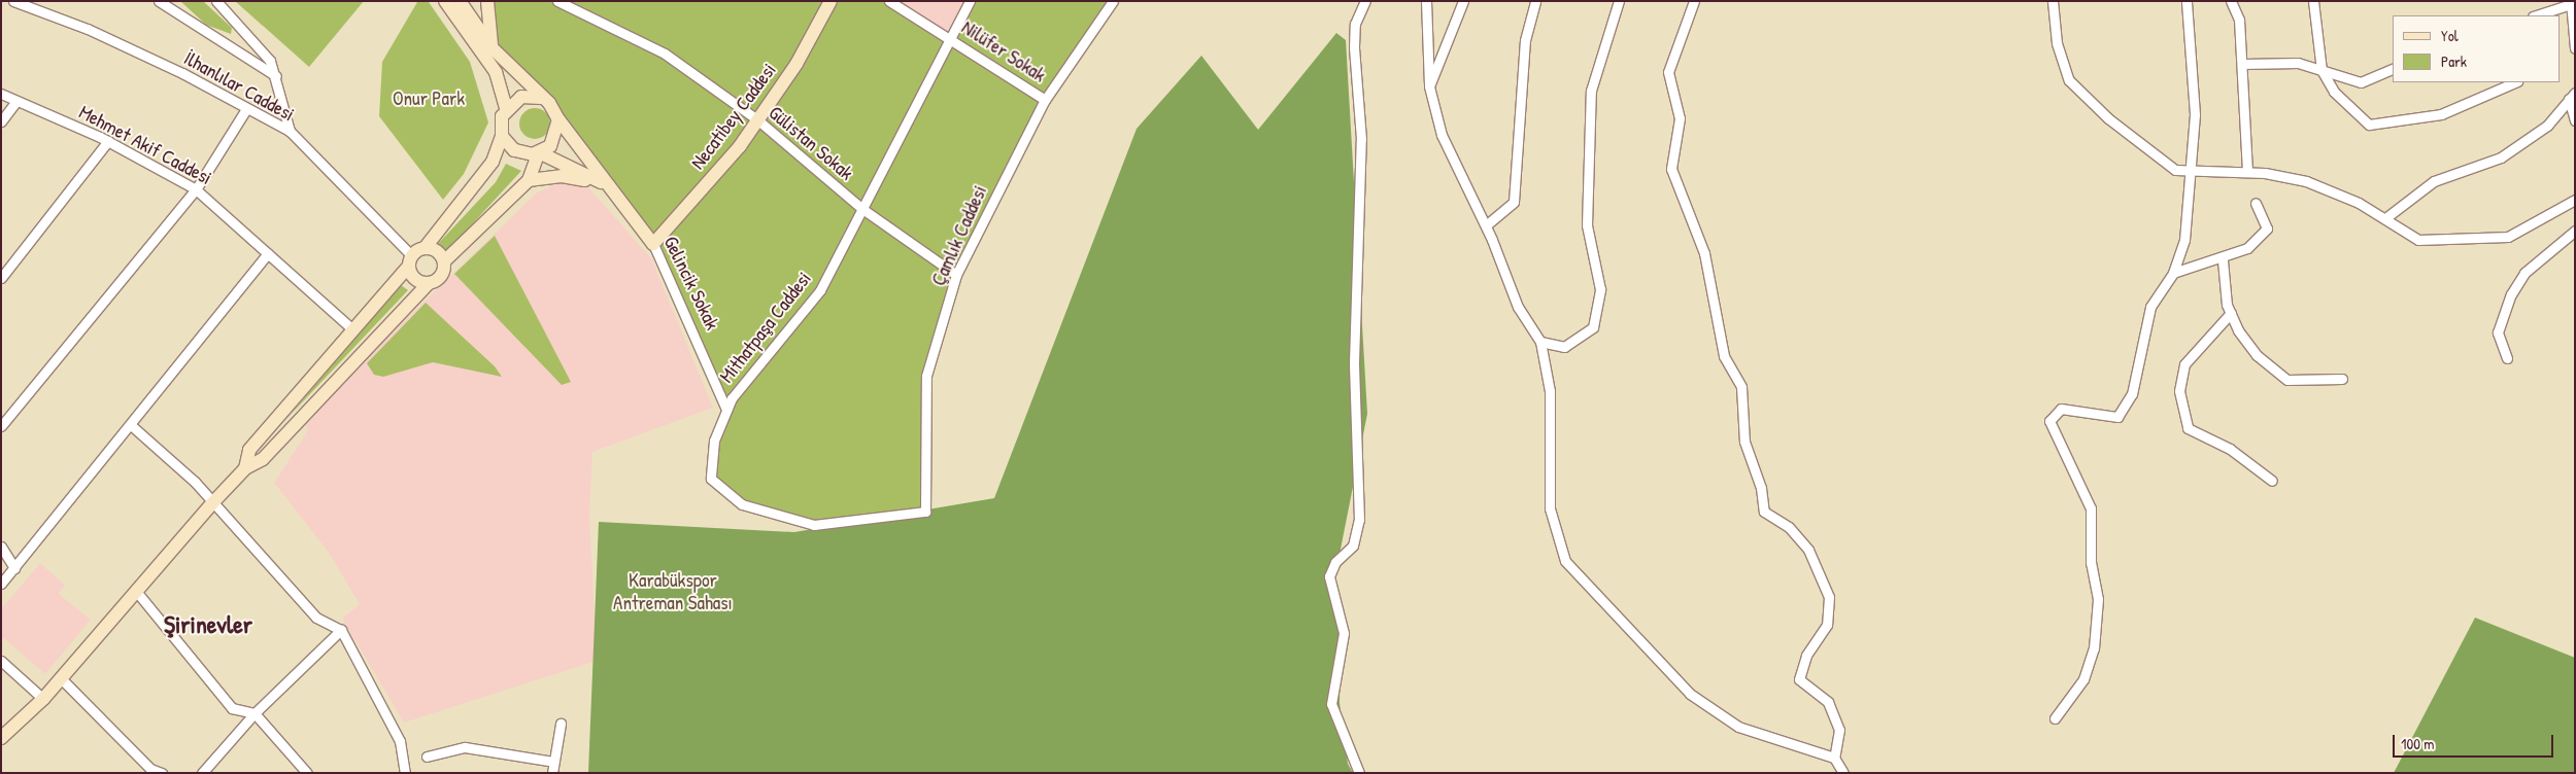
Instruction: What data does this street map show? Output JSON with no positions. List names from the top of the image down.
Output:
{
  "streets": {
    "street": [
      "Nilüfer Sokak",
      "İlhanlılar Caddesi",
      "Necatibey Caddesi",
      "Gülistan Sokak",
      "Mehmet Akif Caddesi",
      "Çamlık Caddesi",
      "Gelincik Sokak",
      "Mithatpaşa Caddesi"
    ]
  },
  "crossings": [
    ["Nilüfer Sokak", "Çamlık Caddesi"],
    ["Nilüfer Sokak", "Mithatpaşa Caddesi"],
    ["Necatibey Caddesi", "Gülistan Sokak"],
    ["Necatibey Caddesi", "Gelincik Sokak"],
    ["Gülistan Sokak", "Çamlık Caddesi"],
    ["Gülistan Sokak", "Mithatpaşa Caddesi"],
    ["Çamlık Caddesi", "Mithatpaşa Caddesi"],
    ["Gelincik Sokak", "Mithatpaşa Caddesi"]
  ],
  "districts": ["Şirinevler"],
  "parks": ["Onur Park", "Karabükspor Antreman Sahası"],
  "legend": ["Yol", "Park"],
  "scale_bar": "100 m"
}
